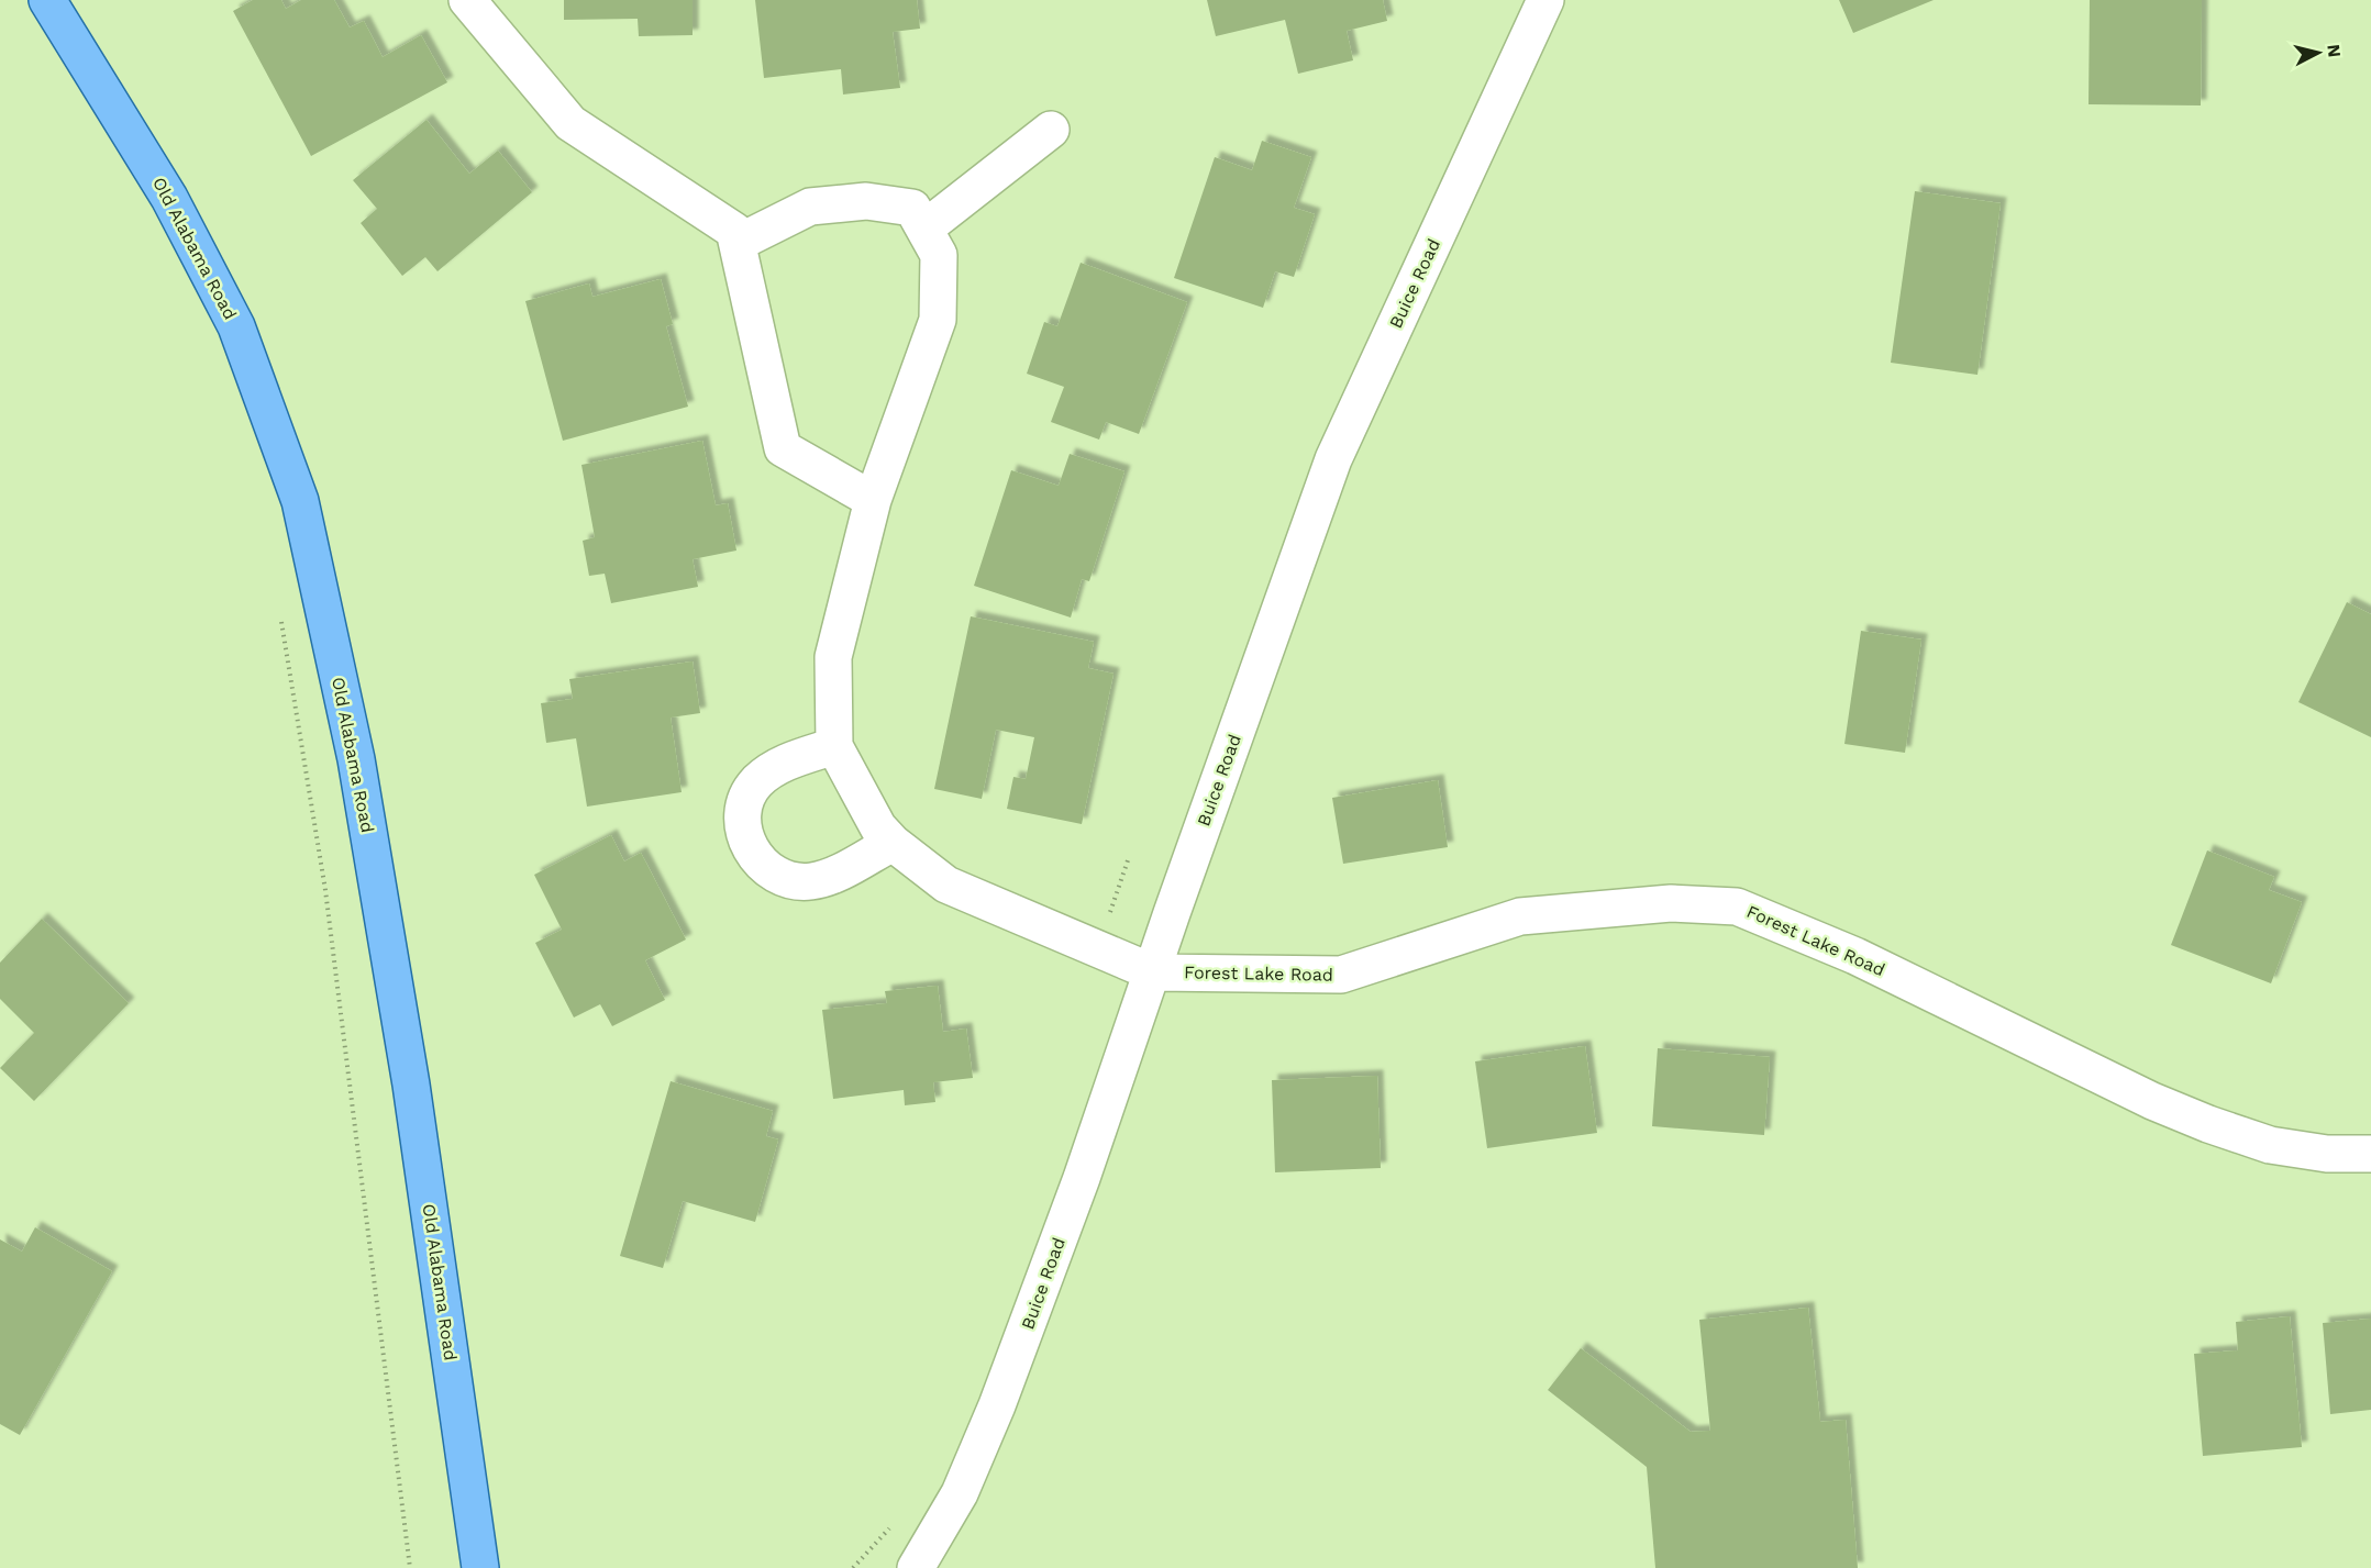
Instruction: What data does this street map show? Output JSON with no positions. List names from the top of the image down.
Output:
{
  "streets": {
    "main road": ["Old Alabama Road"],
    "street": ["Buice Road", "Forest Lake Road"]
  },
  "crossings": [
    ["Buice Road", "Forest Lake Road"]
  ],
  "north": "right"
}
